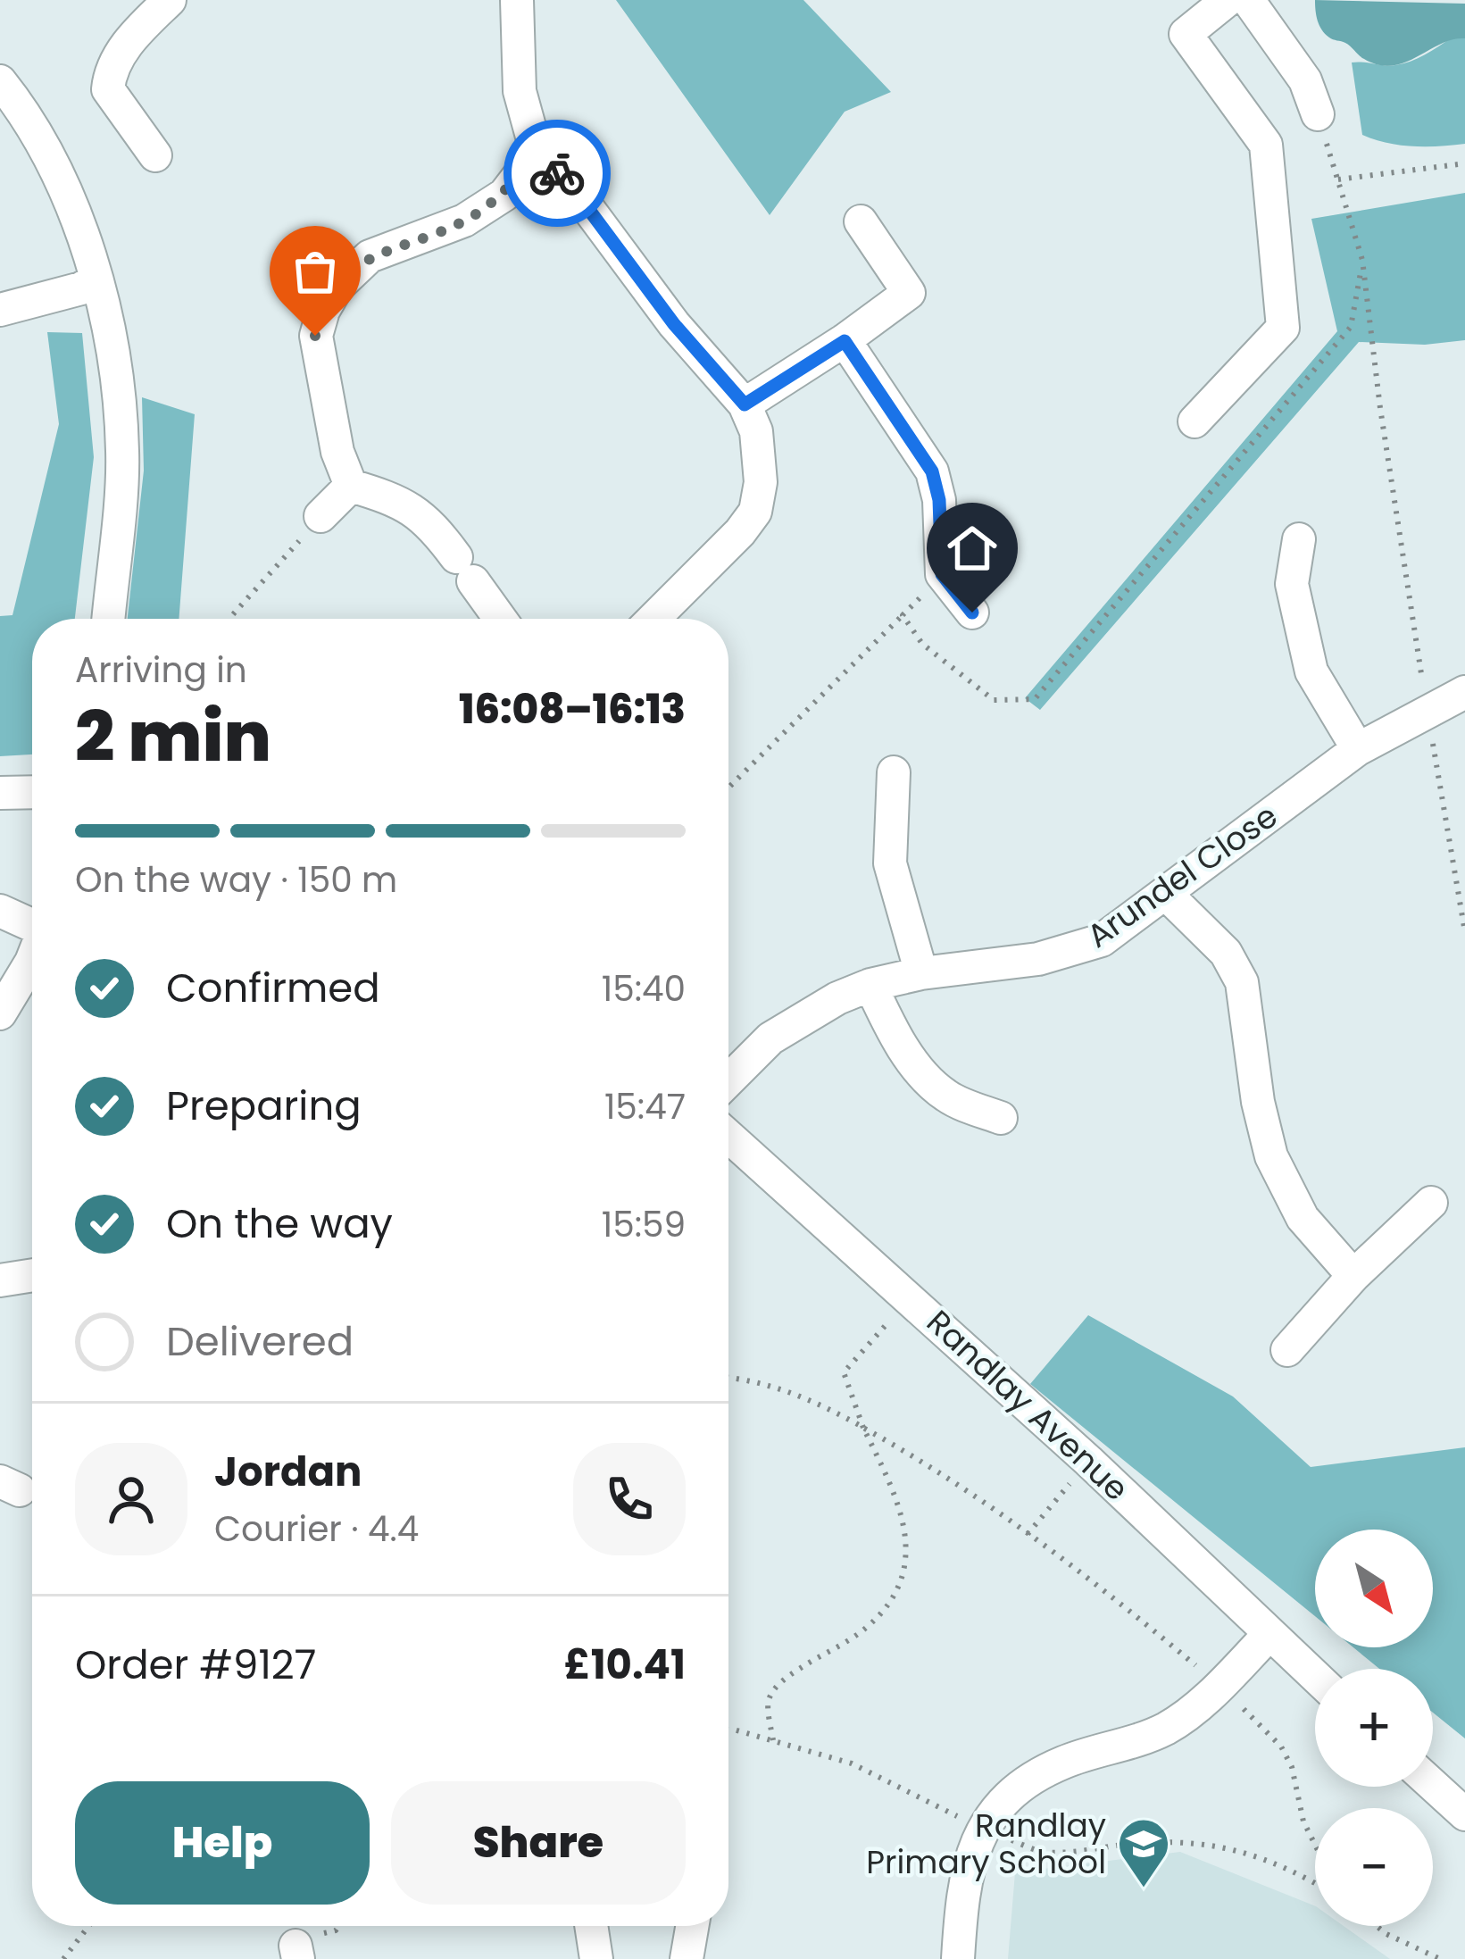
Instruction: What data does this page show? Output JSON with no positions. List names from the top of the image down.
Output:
{
  "streets": {
    "street": ["Arundel Close", "Randlay Avenue"]
  },
  "places": {
    "school or university": ["Randlay Primary School"]
  },
  "north": "bottom right",
  "page": {
    "heading": ["2 min", "Arriving in", "16:08–16:13"],
    "panel": [
      "Jordan",
      "Courier · 4.4",
      "Order #9127",
      "£10.41"
    ],
    "bar": "On the way · 150 m",
    "list": [
      ["Confirmed", "15:40"],
      ["Preparing", "15:47"],
      ["On the way", "15:59"],
      "Delivered"
    ],
    "map_buttons": ["+", "−"],
    "buttons": ["Help", "Share"]
  }
}
